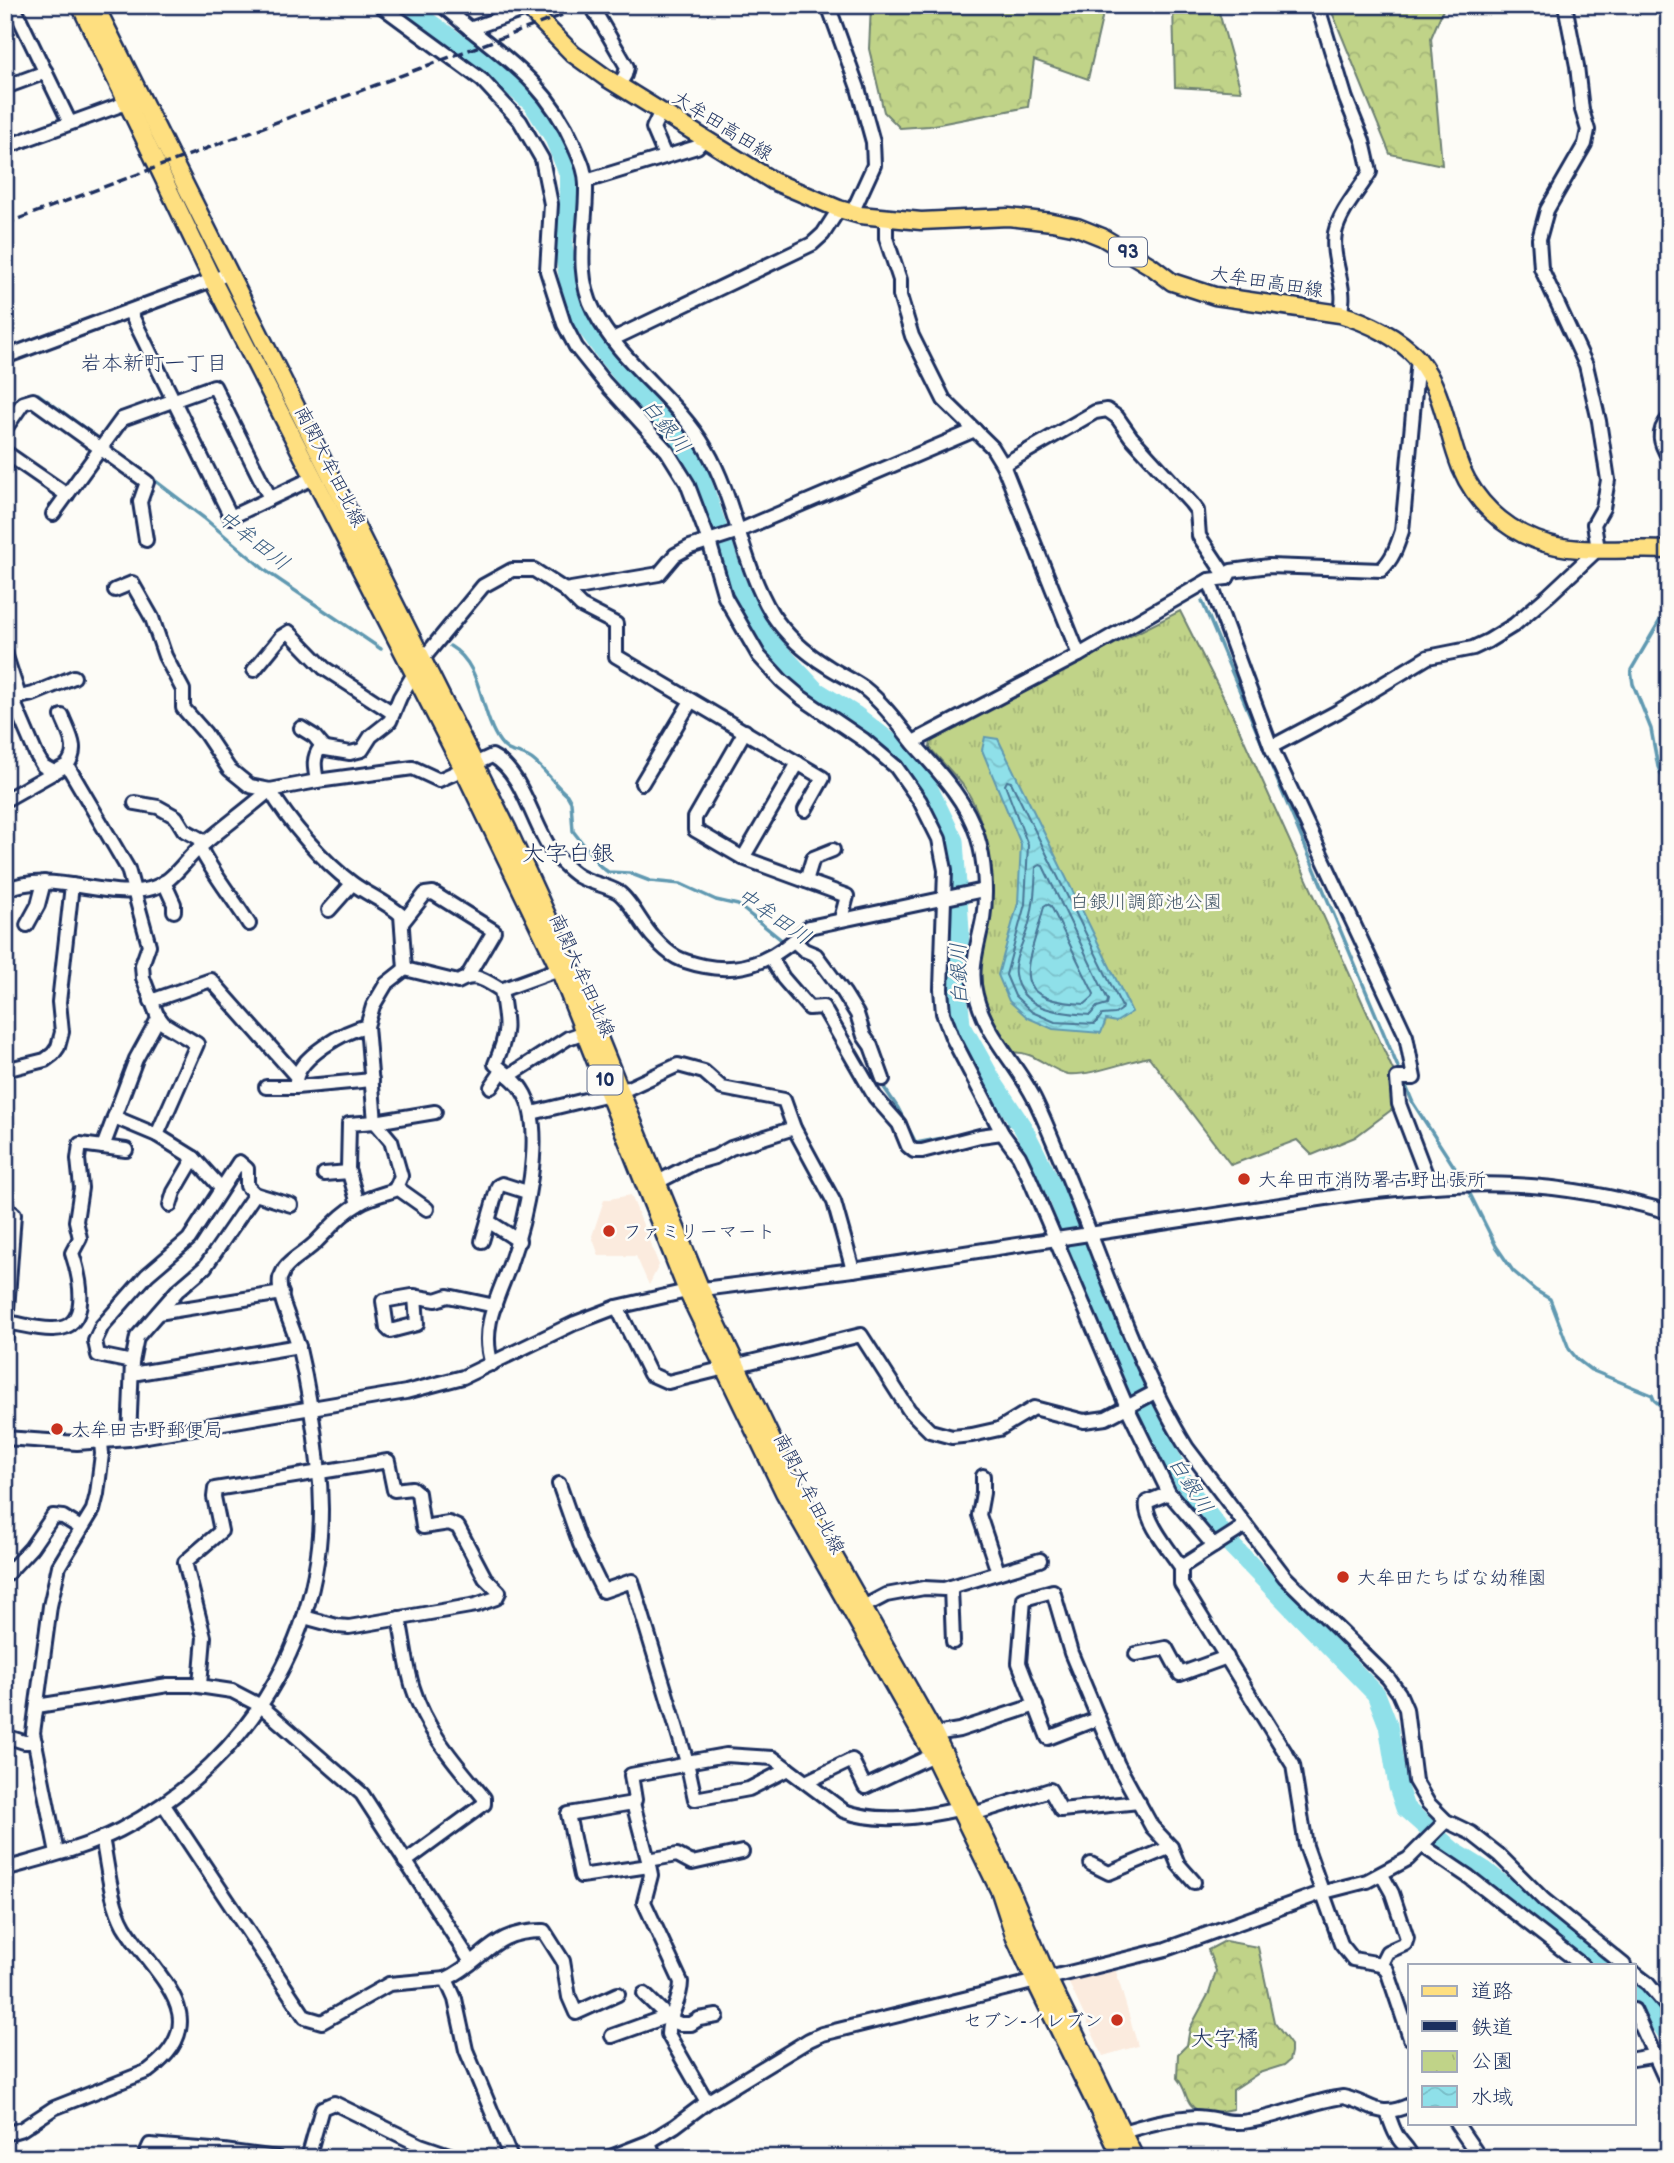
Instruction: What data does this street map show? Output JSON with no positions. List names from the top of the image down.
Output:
{
  "streets": {
    "main road": [
      "大牟田高田線",
      "93",
      "南関大牟田北線",
      "10"
    ]
  },
  "districts": ["岩本新町一丁目", "大字白銀", "大字橘"],
  "water": ["白銀川", "中牟田川"],
  "parks": ["白銀川調節池公園"],
  "places": [
    "大牟田市消防署吉野出張所",
    "ファミリーマート",
    "大牟田吉野郵便局",
    "大牟田たちばな幼稚園",
    "セブン-イレブン"
  ],
  "legend": [
    "道路",
    "鉄道",
    "公園",
    "水域"
  ]
}
